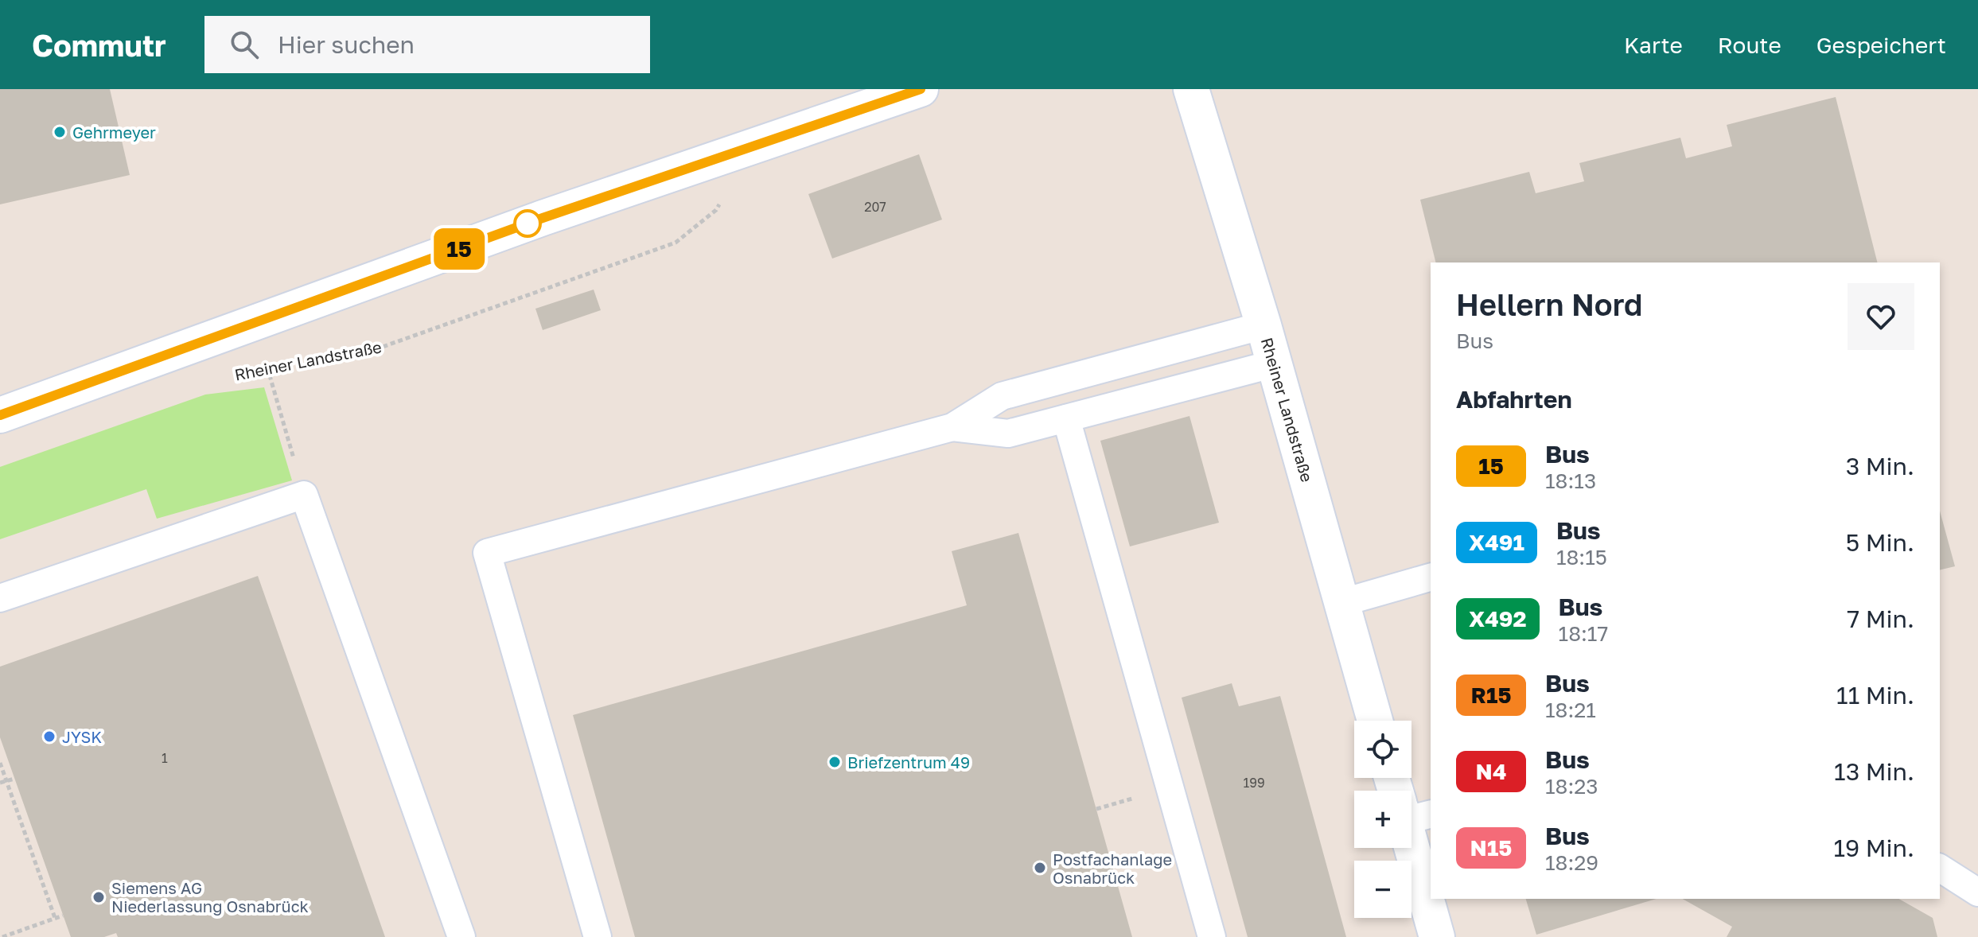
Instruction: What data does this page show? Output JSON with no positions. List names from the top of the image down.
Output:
{
  "streets": {
    "street": ["Rheiner Landstraße"]
  },
  "places": [
    "Gehrmeyer",
    "JYSK",
    "Briefzentrum 49",
    "Postfachanlage Osnabrück",
    "Siemens AG Niederlassung Osnabrück"
  ],
  "lines": ["bus line 15"],
  "house_numbers": ["207", "1", "199"],
  "page": {
    "header": "Commutr",
    "search": "Hier suchen",
    "nav": ["Karte", "Route", "Gespeichert"],
    "on_map": "15",
    "heading": [
      ["Hellern Nord", "Bus"],
      "Abfahrten"
    ],
    "list": [
      {
        "mark": "15",
        "name": "Bus",
        "note": "18:13",
        "value": "3 Min."
      },
      {
        "mark": "X491",
        "name": "Bus",
        "note": "18:15",
        "value": "5 Min."
      },
      {
        "mark": "X492",
        "name": "Bus",
        "note": "18:17",
        "value": "7 Min."
      },
      {
        "mark": "R15",
        "name": "Bus",
        "note": "18:21",
        "value": "11 Min."
      },
      {
        "mark": "N4",
        "name": "Bus",
        "note": "18:23",
        "value": "13 Min."
      },
      {
        "mark": "N15",
        "name": "Bus",
        "note": "18:29",
        "value": "19 Min."
      }
    ],
    "map_buttons": ["+", "−"]
  }
}
